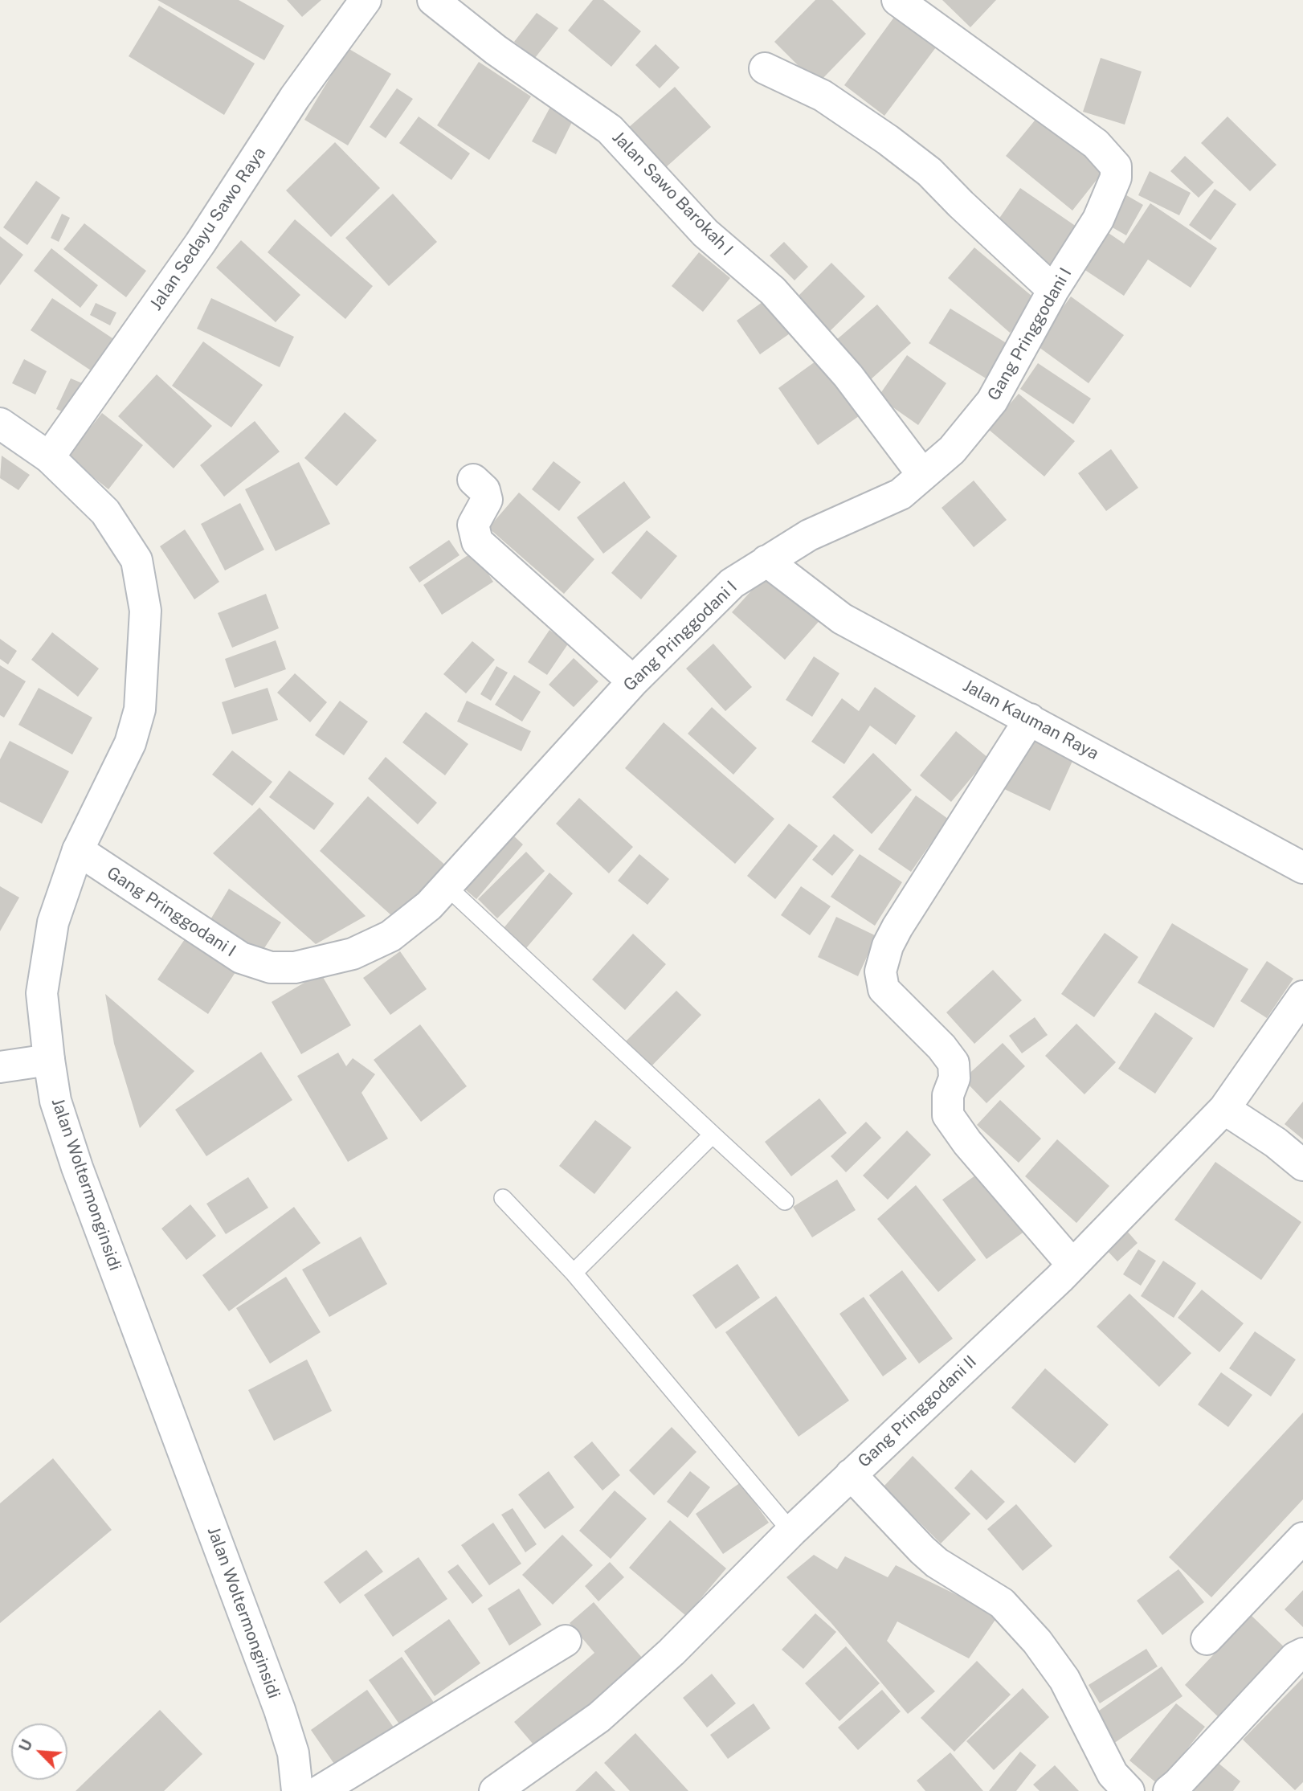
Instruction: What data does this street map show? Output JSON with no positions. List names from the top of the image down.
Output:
{
  "streets": {
    "street": [
      "Jalan Sawo Barokah I",
      "Jalan Sedayu Sawo Raya",
      "Gang Pringgodani I",
      "Jalan Kauman Raya",
      "Jalan Woltermonginsidi",
      "Gang Pringgodani II"
    ]
  },
  "crossings": [
    ["Jalan Sawo Barokah I", "Gang Pringgodani I"],
    ["Jalan Sedayu Sawo Raya", "Jalan Woltermonginsidi"],
    ["Gang Pringgodani I", "Jalan Kauman Raya"],
    ["Gang Pringgodani I", "Jalan Woltermonginsidi"]
  ],
  "north": "top left"
}
